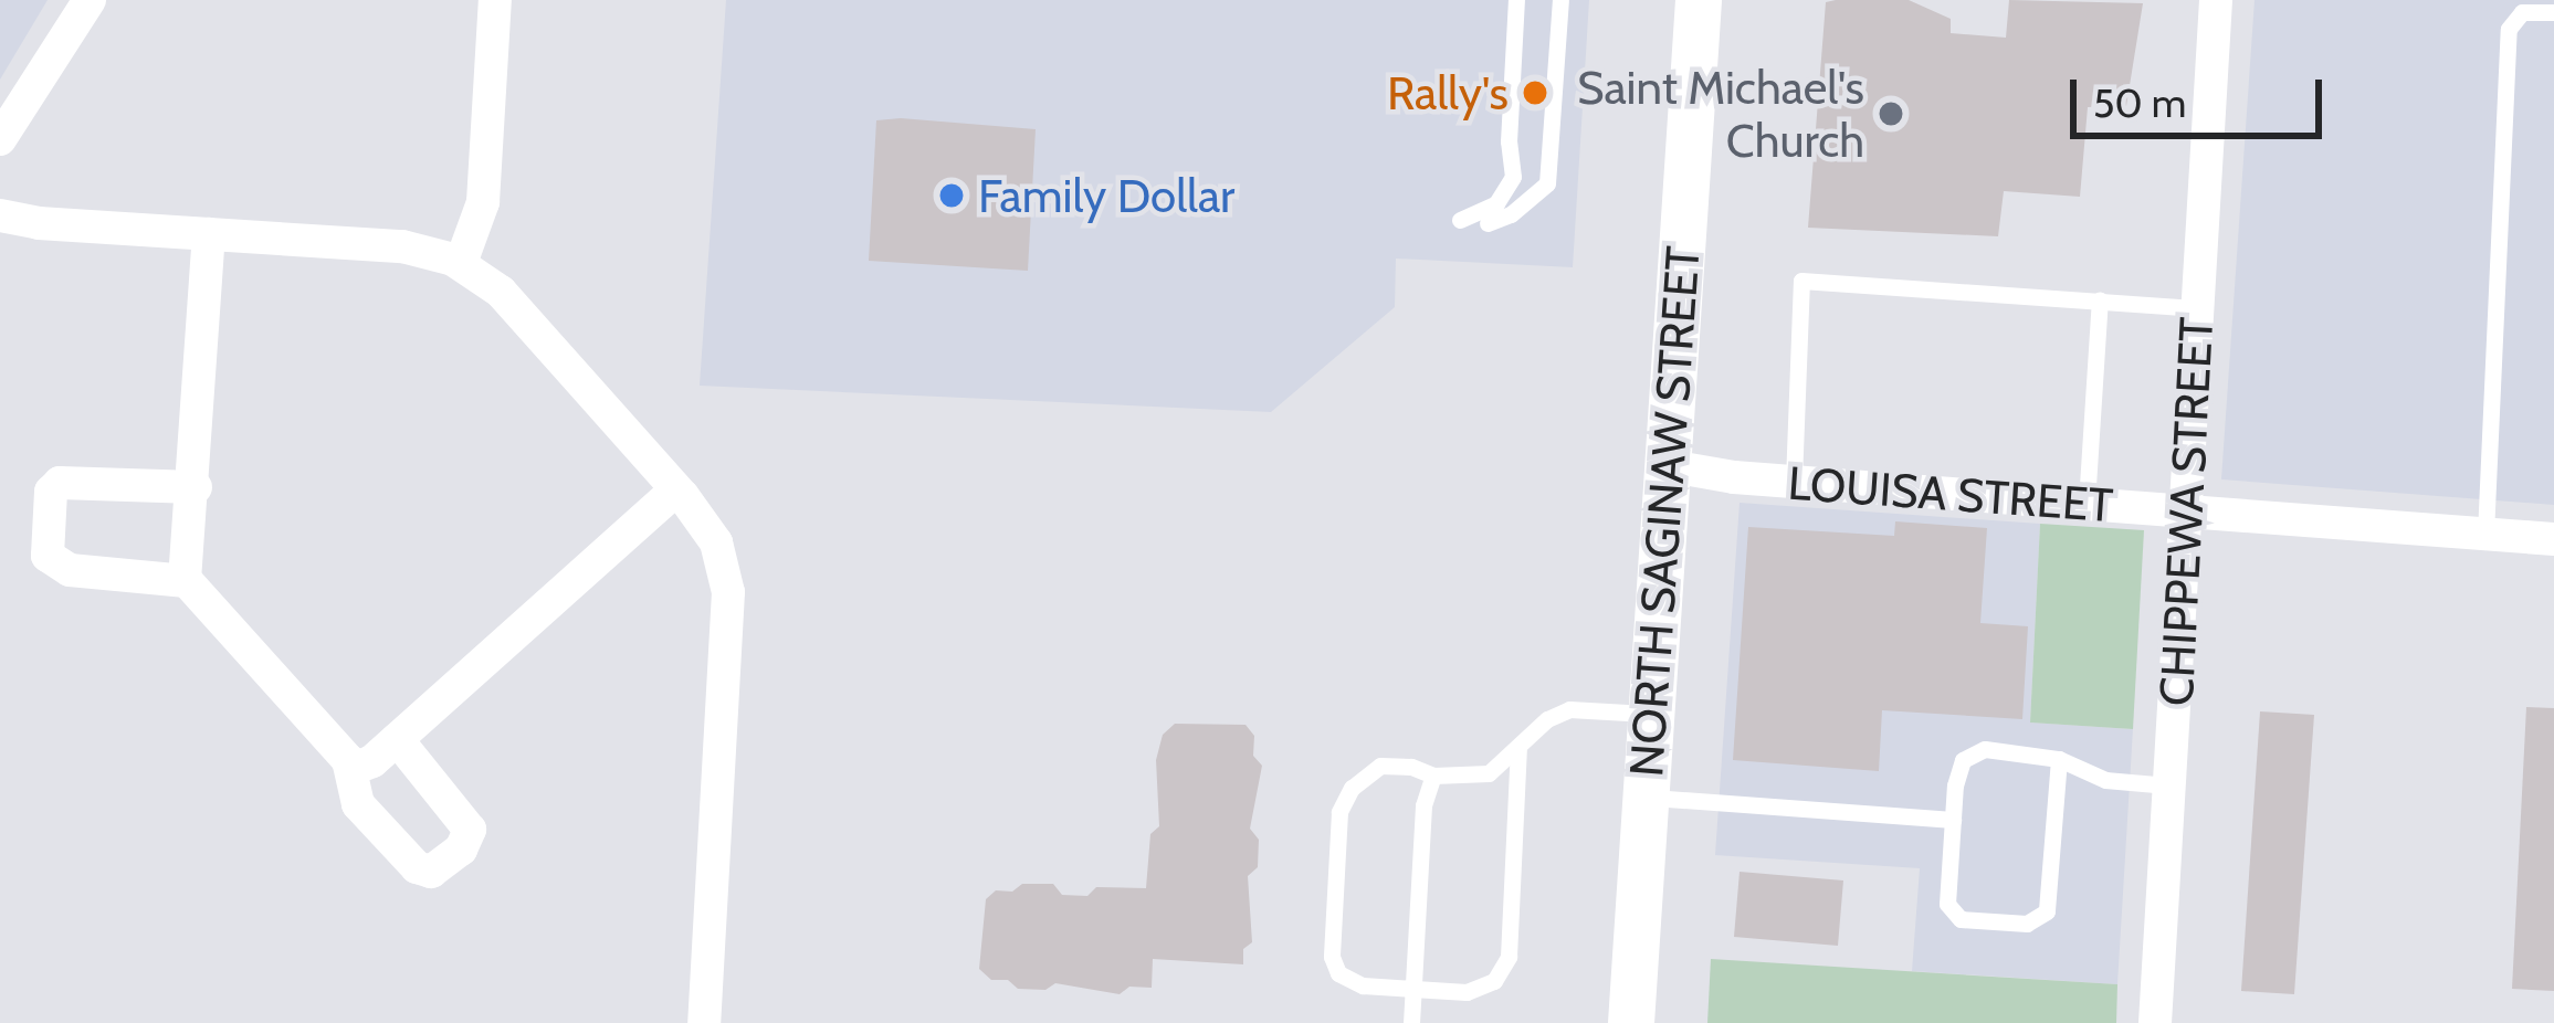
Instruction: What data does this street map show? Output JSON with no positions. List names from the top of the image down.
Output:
{
  "streets": {
    "main road": ["NORTH SAGINAW STREET"],
    "street": ["LOUISA STREET", "CHIPPEWA STREET"]
  },
  "crossings": [
    ["LOUISA STREET", "NORTH SAGINAW STREET"],
    ["LOUISA STREET", "CHIPPEWA STREET"]
  ],
  "places": ["Rally's", "Saint Michael's Church", "Family Dollar"],
  "scale_bar": "50 m"
}
